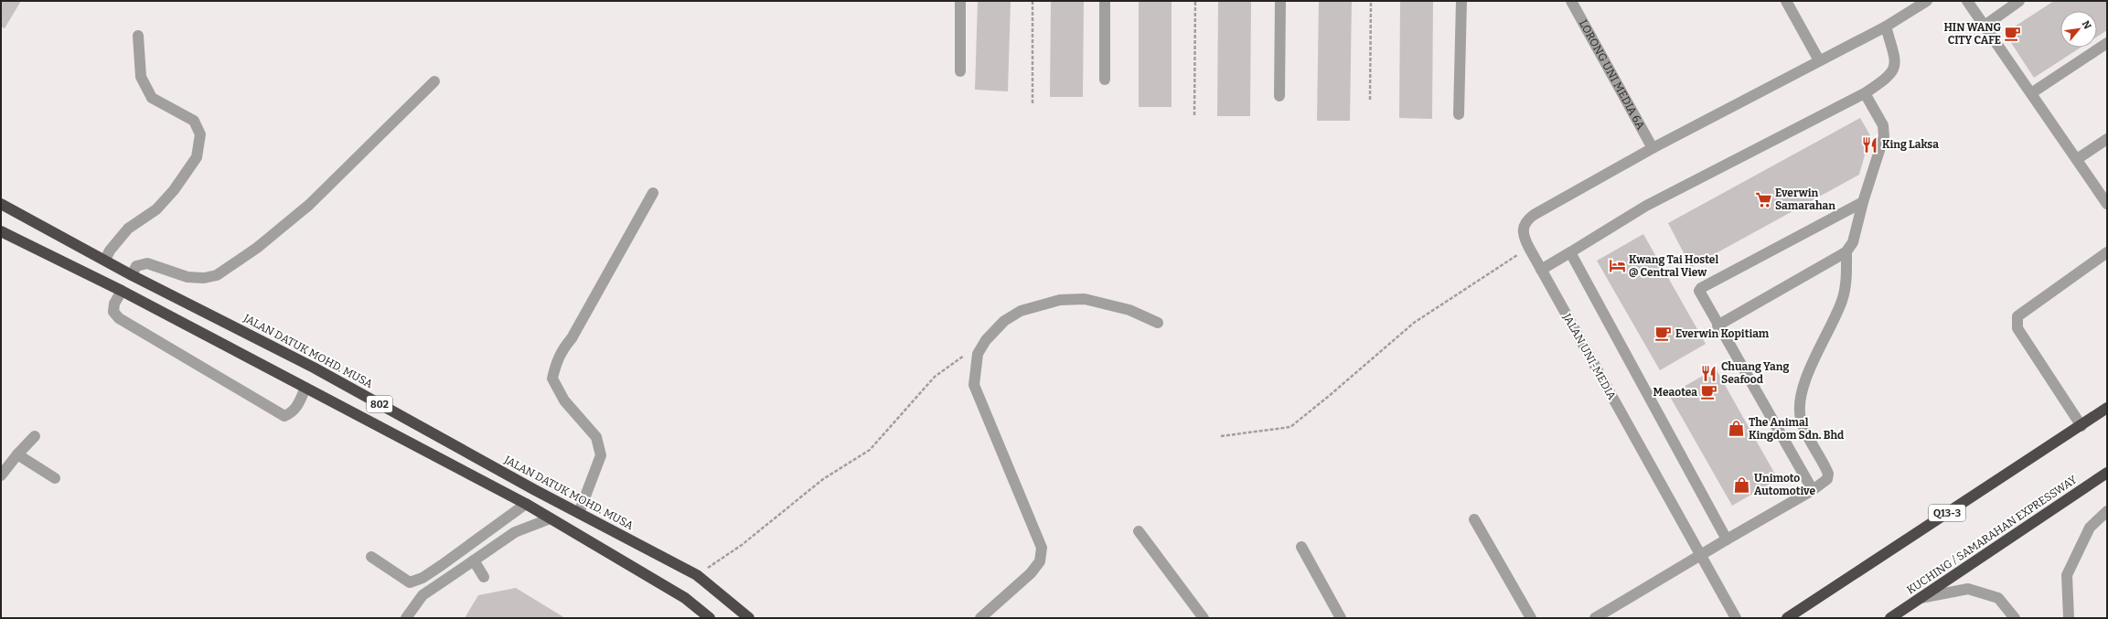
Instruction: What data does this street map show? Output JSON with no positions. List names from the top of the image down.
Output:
{
  "streets": {
    "highway": [
      "JALAN DATUK MOHD. MUSA",
      "802",
      "Q13-3",
      "KUCHING / SAMARAHAN EXPRESSWAY"
    ],
    "street": ["LORONG UNI MEDIA 6A", "JALAN UNI-MEDIA"]
  },
  "crossings": [
    ["LORONG UNI MEDIA 6A", "JALAN UNI-MEDIA"]
  ],
  "places": {
    "cafe": ["HIN WANG CITY CAFE", "Everwin Kopitiam", "Meaotea"],
    "restaurant": ["King Laksa", "Chuang Yang Seafood"],
    "supermarket": ["Everwin Samarahan"],
    "hotel": ["Kwang Tai Hostel @ Central View"],
    "shop": ["The Animal Kingdom Sdn. Bhd", "Unimoto Automotive"]
  },
  "north": "top right"
}
